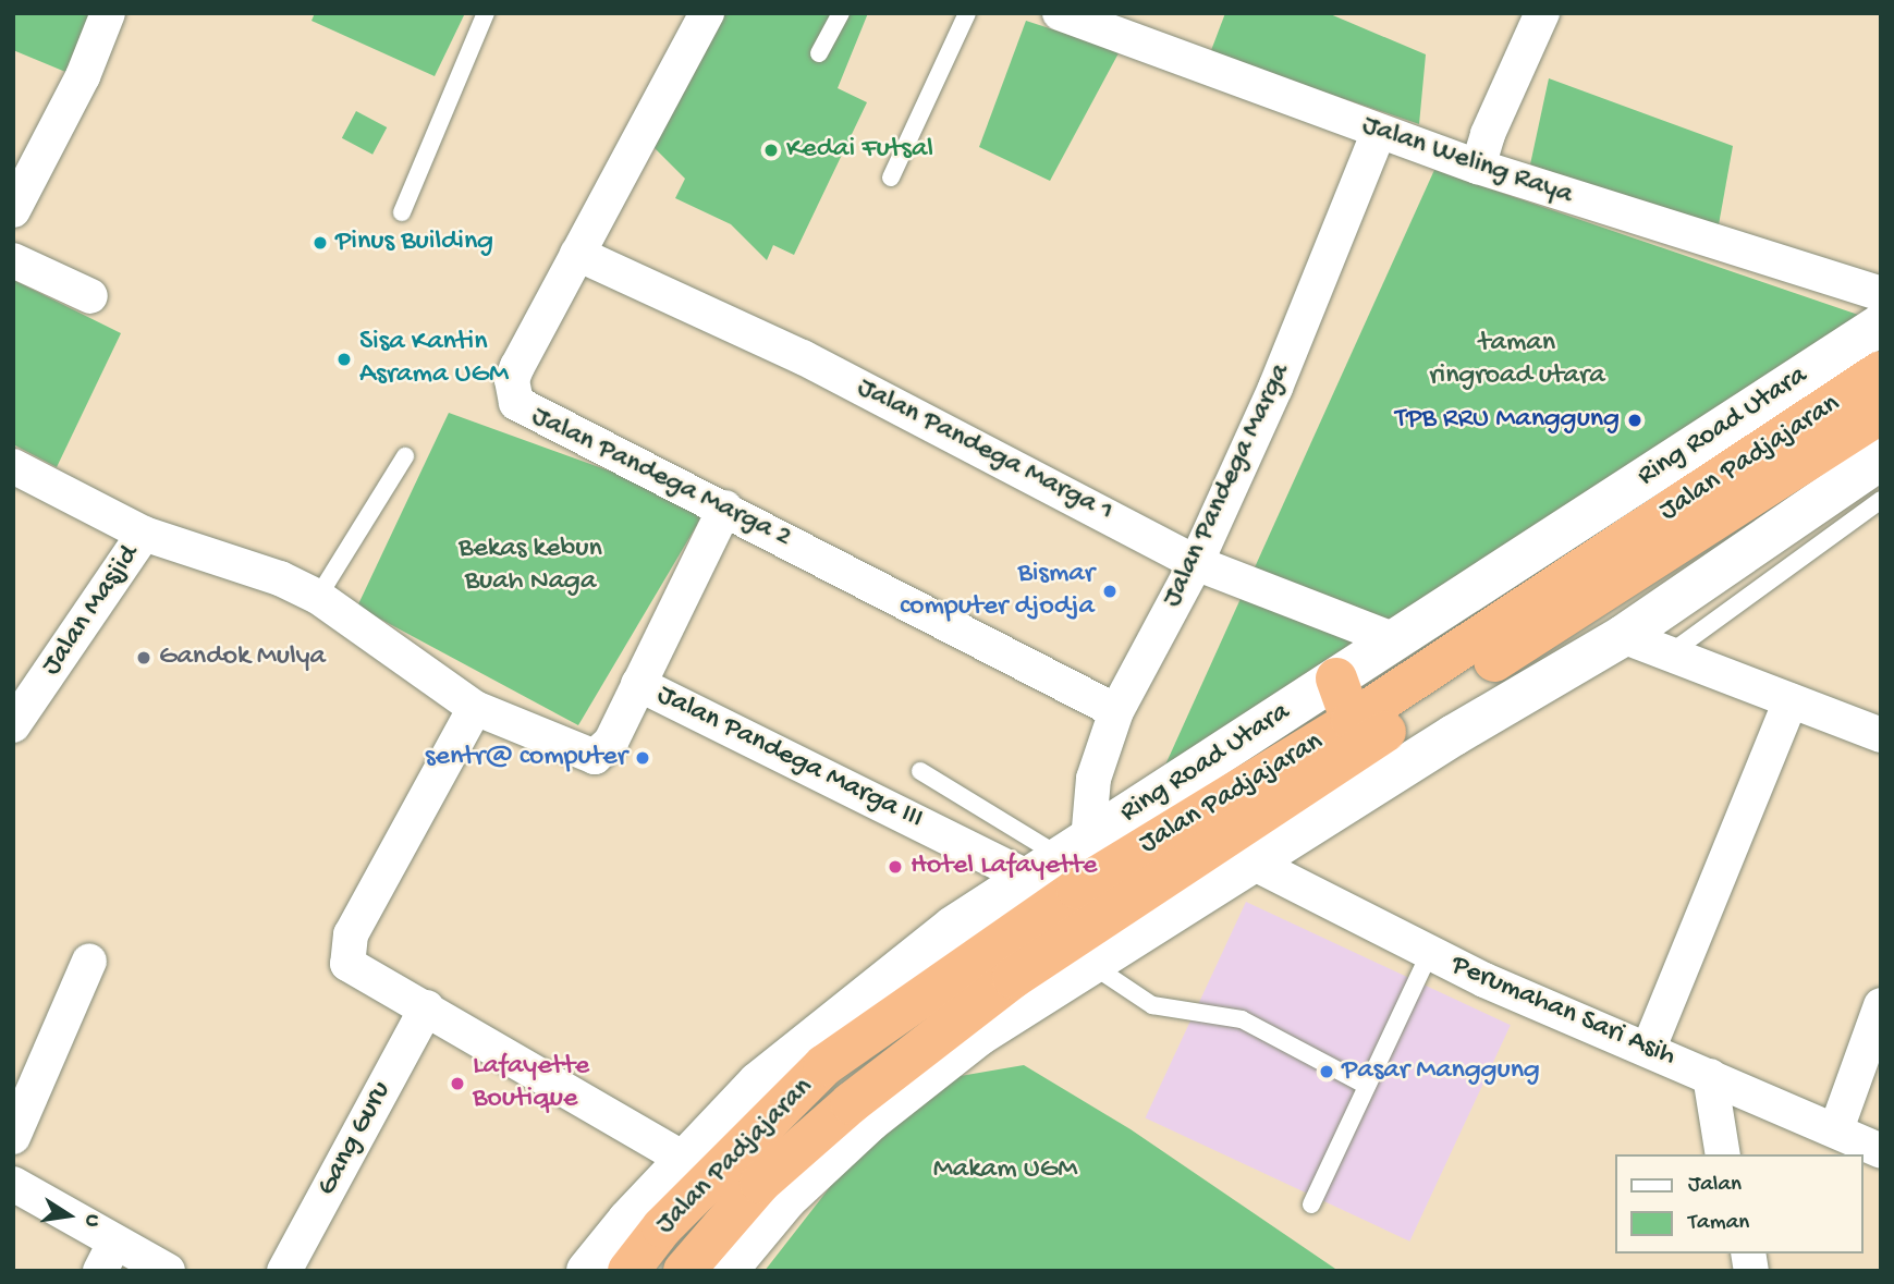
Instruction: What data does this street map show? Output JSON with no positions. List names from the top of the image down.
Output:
{
  "streets": {
    "highway": ["Jalan Padjajaran"],
    "street": [
      "Jalan Weling Raya",
      "Ring Road Utara",
      "Jalan Pandega Marga 1",
      "Jalan Pandega Marga 2",
      "Jalan Pandega Marga",
      "Jalan Masjid",
      "Jalan Pandega Marga III",
      "Perumahan Sari Asih",
      "Gang Guru"
    ]
  },
  "crossings": [
    ["Jalan Weling Raya", "Jalan Pandega Marga"],
    ["Ring Road Utara", "Jalan Pandega Marga 1"],
    ["Ring Road Utara", "Jalan Pandega Marga"],
    ["Ring Road Utara", "Jalan Pandega Marga III"],
    ["Jalan Pandega Marga 1", "Jalan Pandega Marga 2"],
    ["Jalan Pandega Marga 1", "Jalan Pandega Marga"],
    ["Jalan Pandega Marga 2", "Jalan Pandega Marga"],
    ["Jalan Pandega Marga", "Jalan Pandega Marga III"],
    ["Jalan Masjid", "Jalan Pandega Marga III"]
  ],
  "parks": ["taman ringroad utara", "Bekas kebun Buah Naga", "Makam UGM"],
  "places": [
    "Kedai Futsal",
    "Pinus Building",
    "Sisa Kantin Asrama UGM",
    "TPB RRU Manggung",
    "Bismar computer djodja",
    "Gandok Mulya",
    "sentr@ computer",
    "Hotel Lafayette",
    "Pasar Manggung",
    "Lafayette Boutique"
  ],
  "legend": ["Jalan", "Taman"],
  "north": "right"
}
